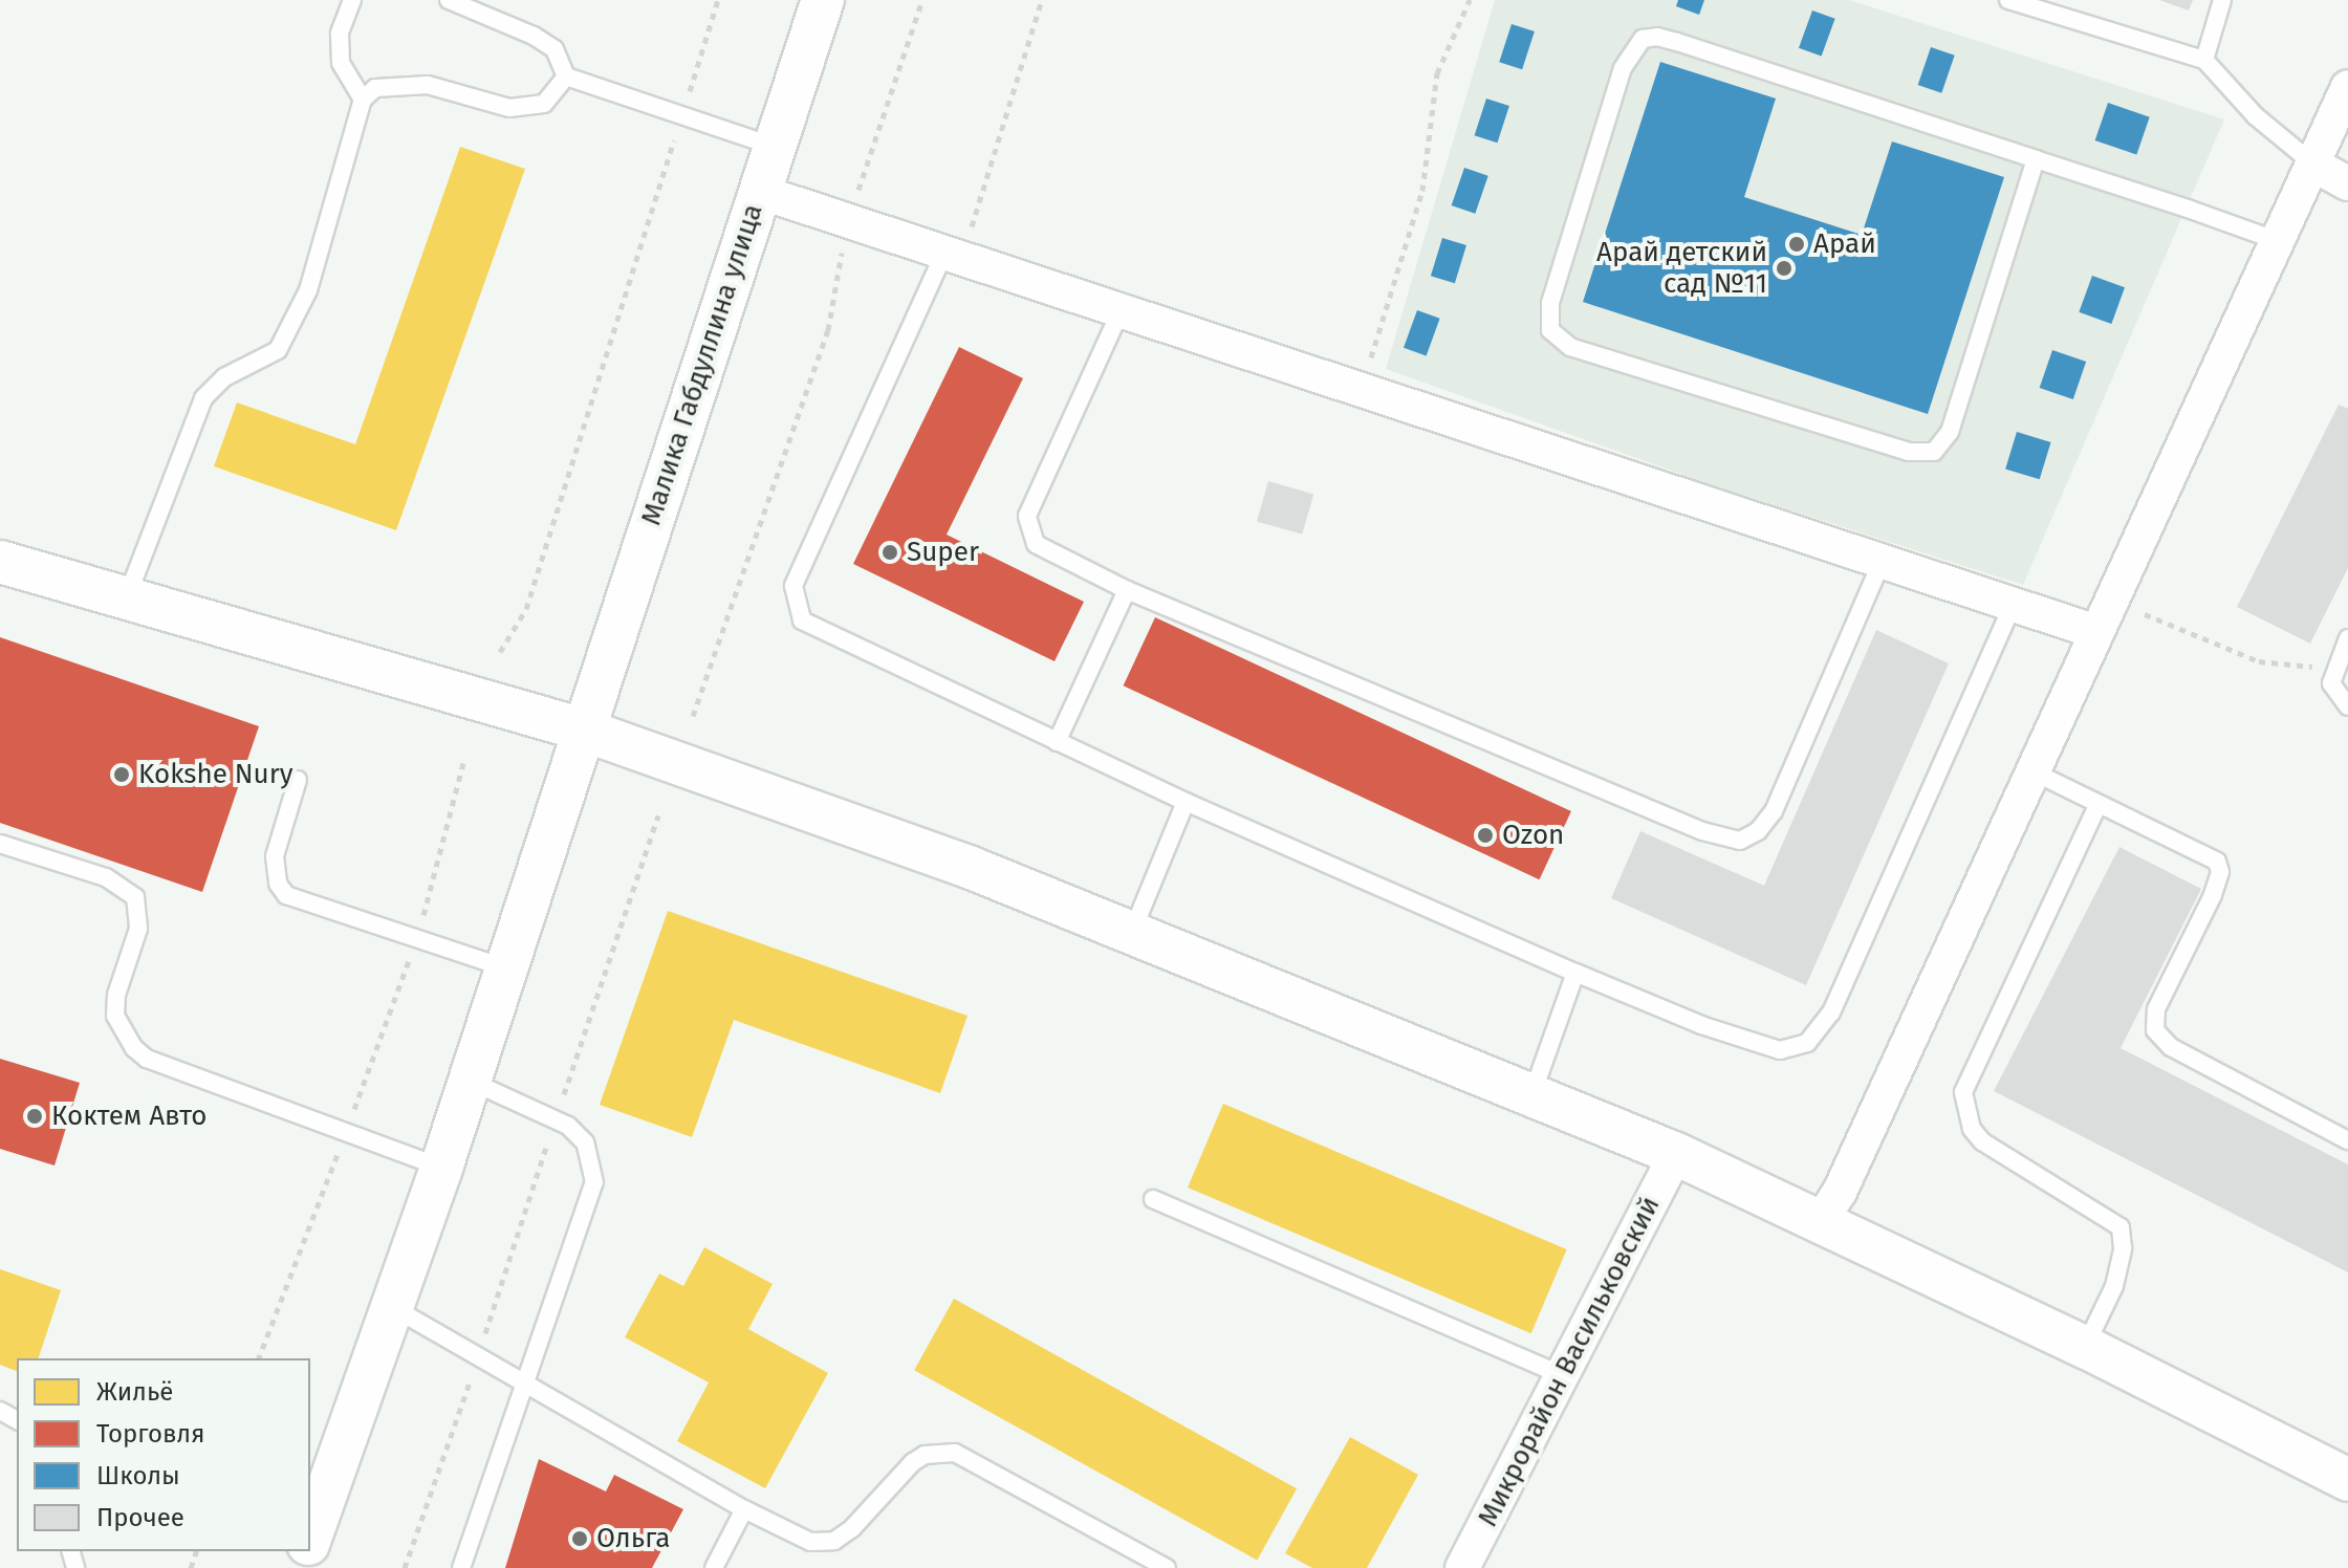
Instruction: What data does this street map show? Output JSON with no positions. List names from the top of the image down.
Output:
{
  "streets": {
    "street": ["Малика Габдуллина улица", "Микрорайон Васильковский"]
  },
  "places": [
    "Арай",
    "Арай детский сад №11",
    "Super",
    "Kokshe Nury",
    "Ozon",
    "Коктем Авто",
    "Ольга"
  ],
  "legend": [
    "Жильё",
    "Торговля",
    "Школы",
    "Прочее"
  ]
}
